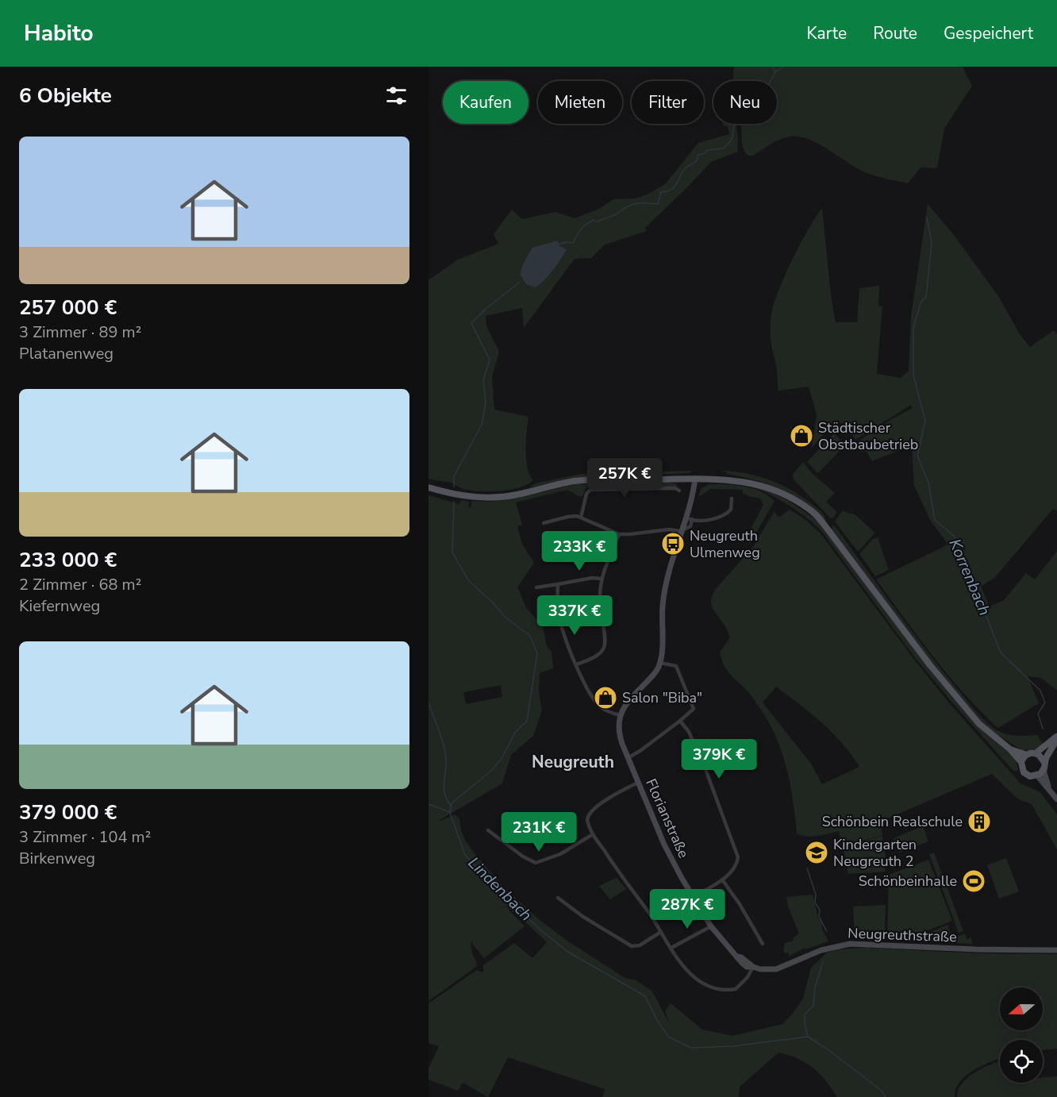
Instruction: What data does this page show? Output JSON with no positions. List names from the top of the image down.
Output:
{
  "streets": {
    "street": ["Florianstraße", "Neugreuthstraße"]
  },
  "crossings": [
    ["Florianstraße", "Neugreuthstraße"]
  ],
  "districts": ["Neugreuth"],
  "water": ["Korrenbach", "Lindenbach"],
  "places": {
    "shop": ["Städtischer Obstbaubetrieb", "Salon \"Biba\""],
    "bus stop": ["Neugreuth Ulmenweg"],
    "building": ["Schönbein Realschule"],
    "school or university": ["Kindergarten Neugreuth 2"],
    "sports": ["Schönbeinhalle"]
  },
  "north": "left",
  "page": {
    "header": "Habito",
    "nav": ["Karte", "Route", "Gespeichert"],
    "heading": "6 Objekte",
    "chip": [
      "Kaufen",
      "Mieten",
      "Filter",
      "Neu"
    ],
    "list": [
      {
        "name": "257 000 €",
        "note": "3 Zimmer · 89 m² · Platanenweg"
      },
      {
        "name": "233 000 €",
        "note": "2 Zimmer · 68 m² · Kiefernweg"
      },
      {
        "name": "379 000 €",
        "note": "3 Zimmer · 104 m² · Birkenweg"
      }
    ],
    "price": [
      "257K €",
      "233K €",
      "337K €",
      "379K €",
      "231K €",
      "287K €"
    ]
  }
}
